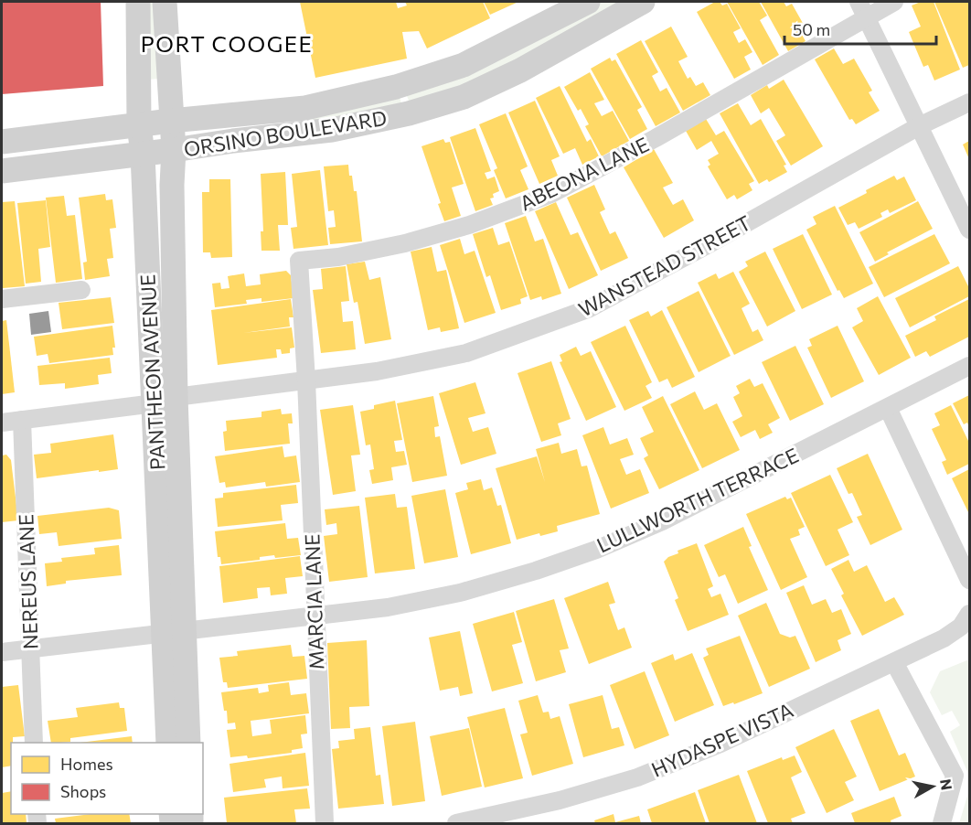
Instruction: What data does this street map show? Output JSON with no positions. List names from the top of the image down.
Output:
{
  "streets": {
    "main road": ["ORSINO BOULEVARD", "PANTHEON AVENUE"],
    "street": [
      "ABEONA LANE",
      "WANSTEAD STREET",
      "LULLWORTH TERRACE",
      "NEREUS LANE",
      "MARCIA LANE",
      "HYDASPE VISTA"
    ]
  },
  "crossings": [
    ["ORSINO BOULEVARD", "PANTHEON AVENUE"],
    ["ABEONA LANE", "WANSTEAD STREET"],
    ["ABEONA LANE", "MARCIA LANE"],
    ["WANSTEAD STREET", "PANTHEON AVENUE"],
    ["WANSTEAD STREET", "NEREUS LANE"],
    ["WANSTEAD STREET", "MARCIA LANE"],
    ["PANTHEON AVENUE", "LULLWORTH TERRACE"],
    ["LULLWORTH TERRACE", "NEREUS LANE"],
    ["LULLWORTH TERRACE", "MARCIA LANE"]
  ],
  "districts": ["PORT COOGEE"],
  "legend": ["Homes", "Shops"],
  "scale_bar": "50 m",
  "north": "right"
}
